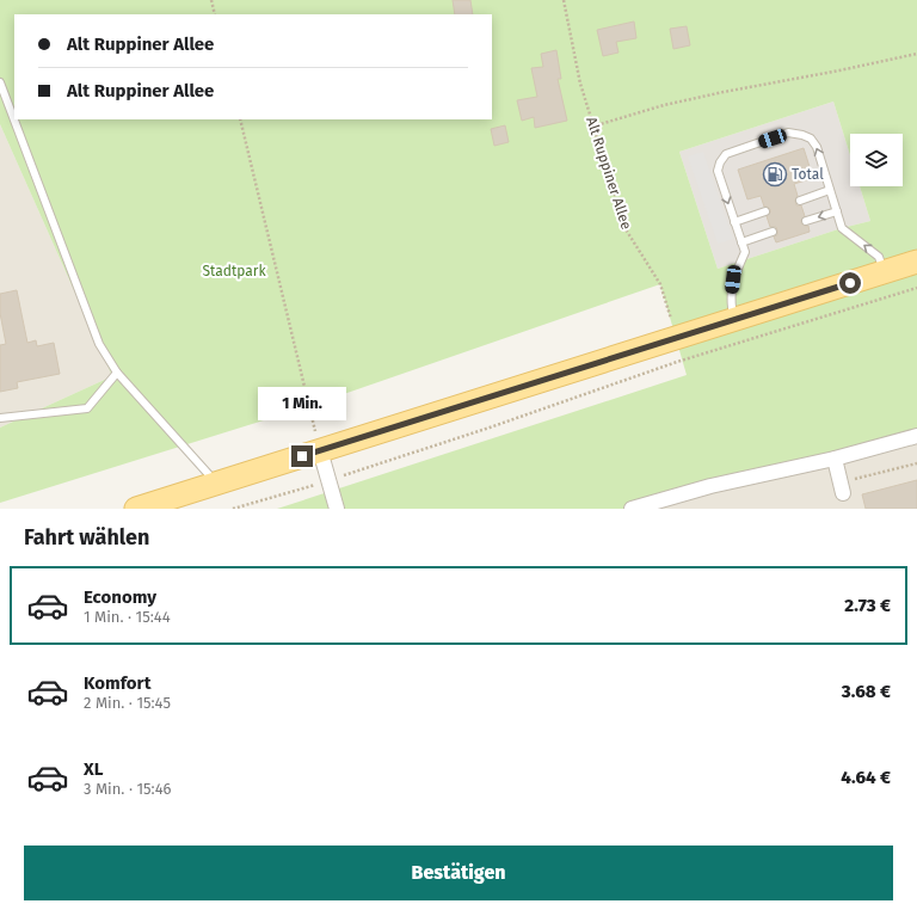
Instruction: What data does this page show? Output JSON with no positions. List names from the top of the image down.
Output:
{
  "streets": {
    "path": ["Alt Ruppiner Allee"]
  },
  "parks": ["Stadtpark"],
  "places": {
    "fuel station": ["Total"]
  },
  "page": {
    "banner": ["Alt Ruppiner Allee", "Alt Ruppiner Allee"],
    "bubble": "1 Min.",
    "heading": "Fahrt wählen",
    "list": [
      {
        "name": "Economy",
        "note": "1 Min. · 15:44",
        "value": "2.73 €"
      },
      {
        "name": "Komfort",
        "note": "2 Min. · 15:45",
        "value": "3.68 €"
      },
      {
        "name": "XL",
        "note": "3 Min. · 15:46",
        "value": "4.64 €"
      }
    ],
    "buttons": "Bestätigen"
  }
}
